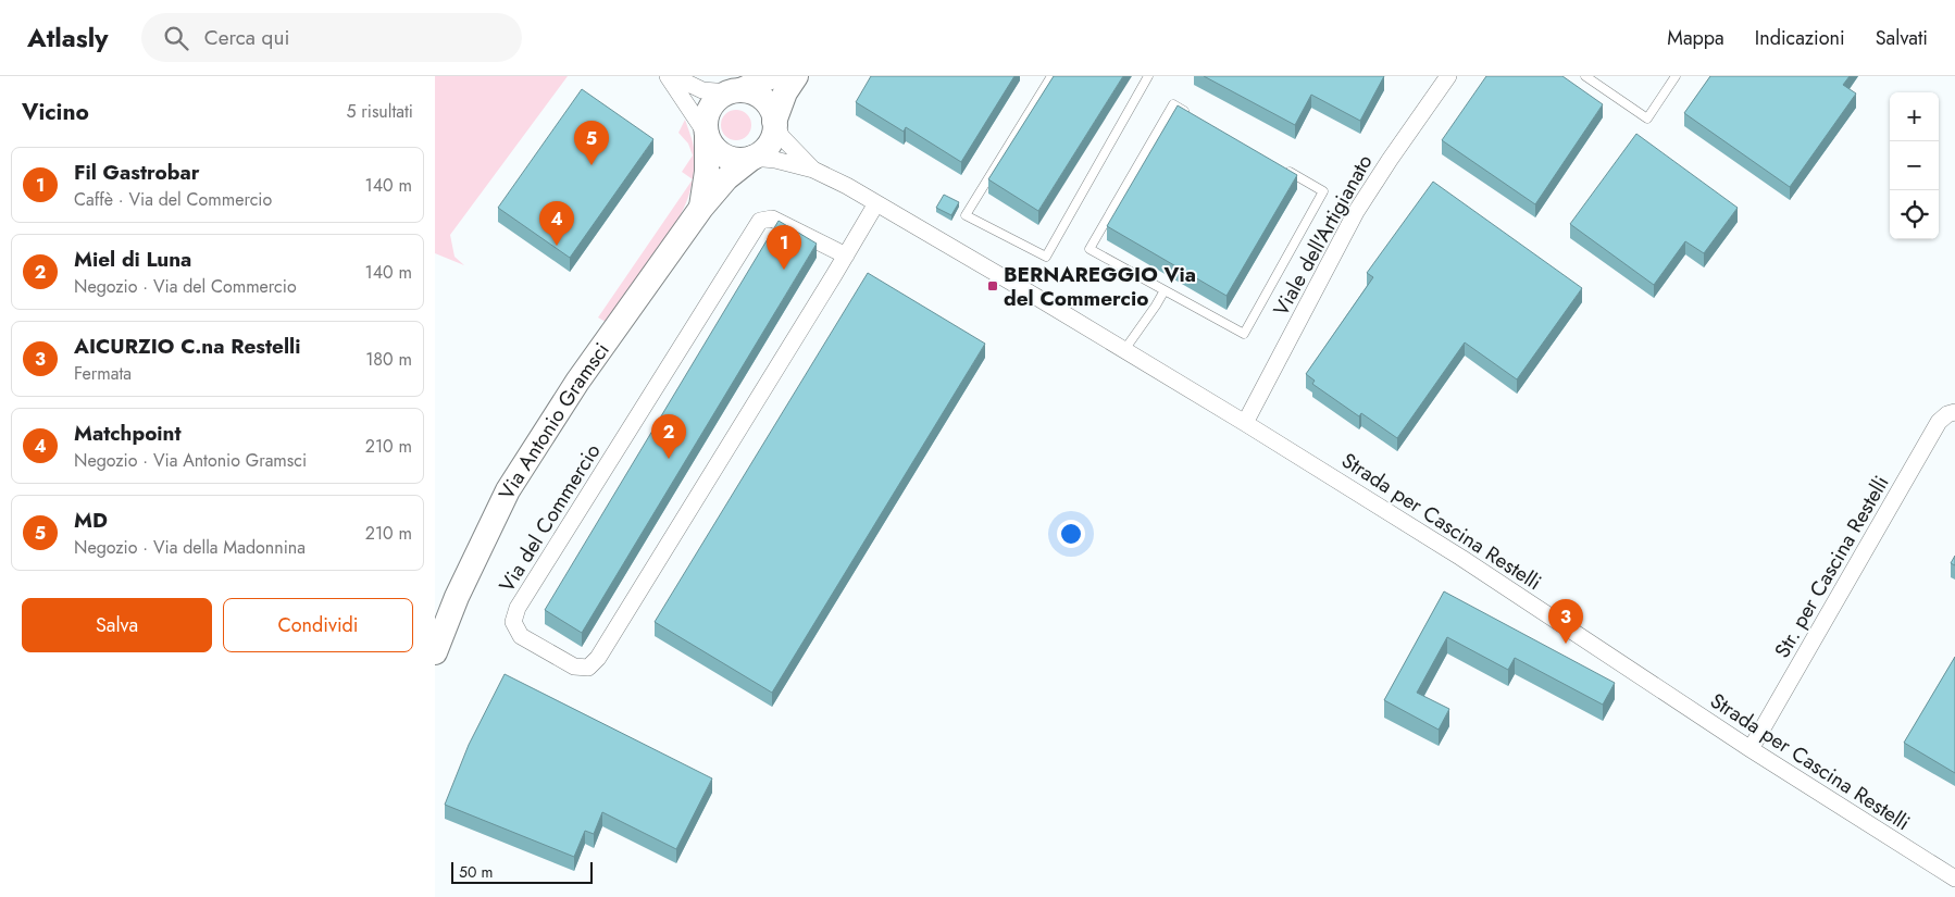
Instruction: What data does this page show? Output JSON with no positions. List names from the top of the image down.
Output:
{
  "streets": {
    "street": [
      "Viale dell'Artigianato",
      "Via Antonio Gramsci",
      "Via del Commercio",
      "Strada per Cascina Restelli",
      "Str. per Cascina Restelli"
    ]
  },
  "crossings": [
    ["Viale dell'Artigianato", "Strada per Cascina Restelli"],
    ["Via del Commercio", "Strada per Cascina Restelli"],
    ["Strada per Cascina Restelli", "Str. per Cascina Restelli"]
  ],
  "places": {
    "transit": ["BERNAREGGIO Via del Commercio"]
  },
  "scale_bar": "50 m",
  "page": {
    "header": "Atlasly",
    "search": "Cerca qui",
    "nav": ["Mappa", "Indicazioni", "Salvati"],
    "heading": ["Vicino", "5 risultati"],
    "map_buttons": ["+", "−"],
    "pins": [
      "5",
      "4",
      "1",
      "2",
      "3"
    ],
    "list": [
      {
        "mark": "1",
        "name": "Fil Gastrobar",
        "note": "Caffè · Via del Commercio",
        "value": "140 m"
      },
      {
        "mark": "2",
        "name": "Miel di Luna",
        "note": "Negozio · Via del Commercio",
        "value": "140 m"
      },
      {
        "mark": "3",
        "name": "AICURZIO C.na Restelli",
        "note": "Fermata",
        "value": "180 m"
      },
      {
        "mark": "4",
        "name": "Matchpoint",
        "note": "Negozio · Via Antonio Gramsci",
        "value": "210 m"
      },
      {
        "mark": "5",
        "name": "MD",
        "note": "Negozio · Via della Madonnina",
        "value": "210 m"
      }
    ],
    "buttons": ["Salva", "Condividi"],
    "scale": "50 m"
  }
}
